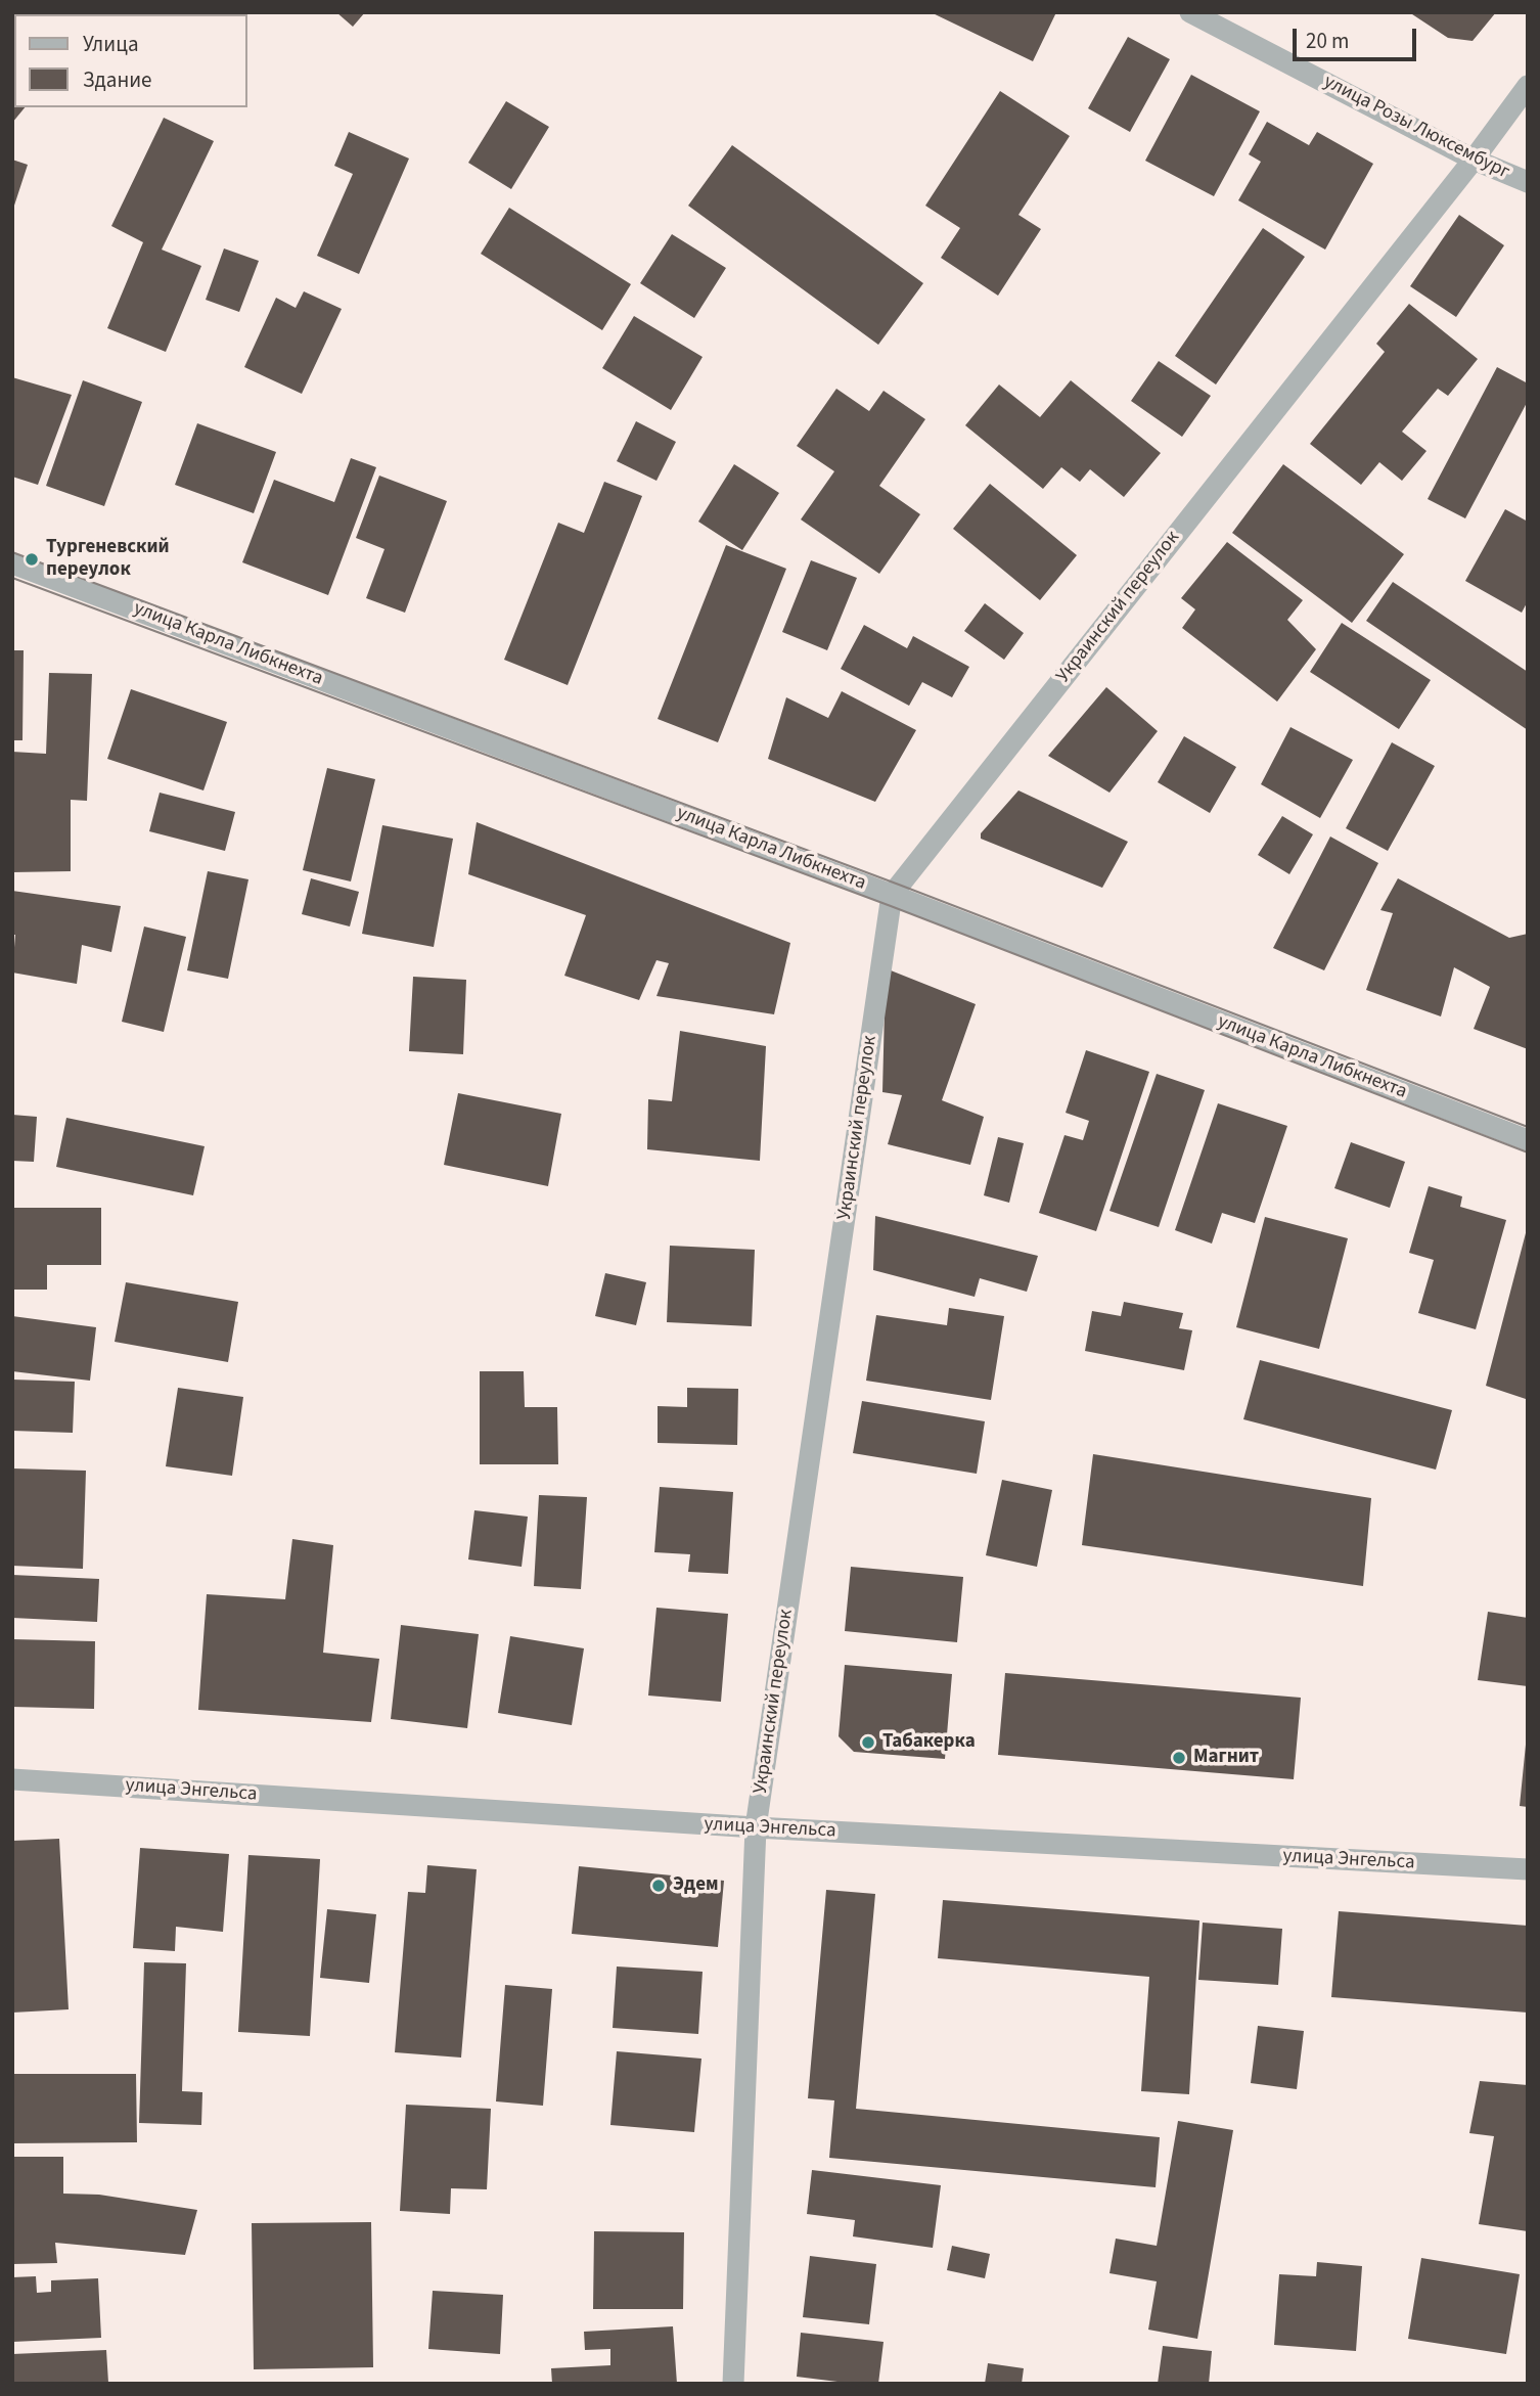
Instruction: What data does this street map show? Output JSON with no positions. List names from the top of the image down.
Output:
{
  "streets": {
    "street": [
      "улица Розы Люксембург",
      "Украинский переулок",
      "улица Карла Либкнехта",
      "улица Энгельса"
    ]
  },
  "crossings": [
    ["улица Розы Люксембург", "Украинский переулок"],
    ["Украинский переулок", "улица Карла Либкнехта"],
    ["Украинский переулок", "улица Энгельса"]
  ],
  "places": [
    "Тургеневский переулок",
    "Табакерка",
    "Магнит",
    "Эдем"
  ],
  "legend": ["Улица", "Здание"],
  "scale_bar": "20 m"
}
